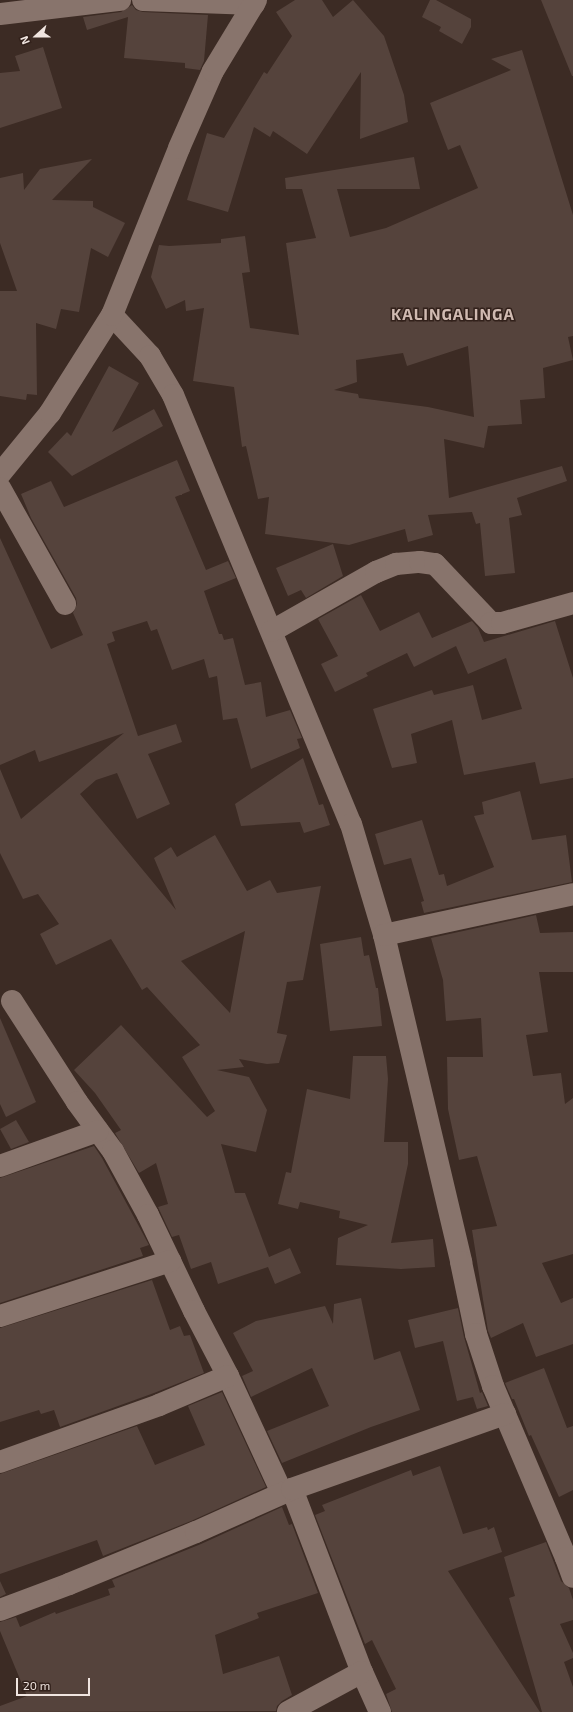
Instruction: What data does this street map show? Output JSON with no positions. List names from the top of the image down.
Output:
{
  "districts": ["KALINGALINGA"],
  "scale_bar": "20 m",
  "north": "left"
}
